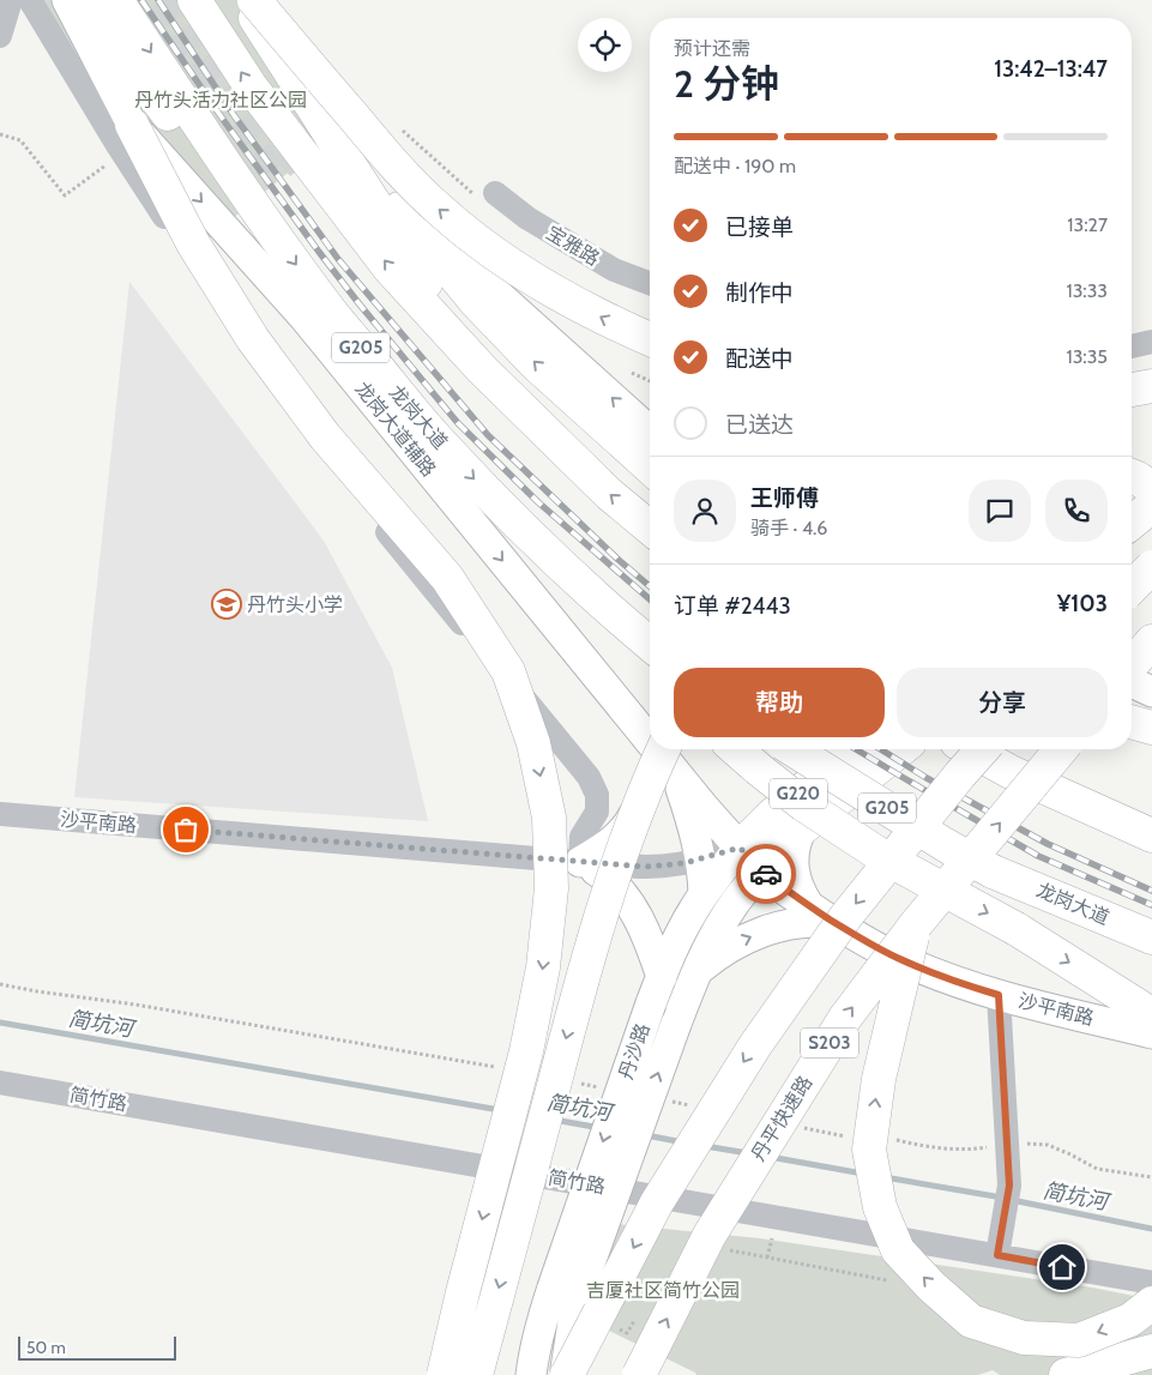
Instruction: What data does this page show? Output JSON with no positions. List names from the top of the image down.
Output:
{
  "streets": {
    "highway": [
      "G205",
      "龙岗大道",
      "G220",
      "S203",
      "丹平快速路"
    ],
    "main road": ["龙岗大道辅路", "沙平南路", "丹沙路"],
    "street": ["宝雅路", "简竹路"]
  },
  "crossings": [
    ["龙岗大道辅路", "G220"],
    ["龙岗大道辅路", "沙平南路"],
    ["龙岗大道辅路", "丹沙路"],
    ["G220", "沙平南路"],
    ["G220", "丹沙路"],
    ["沙平南路", "丹沙路"],
    ["S203", "丹沙路"]
  ],
  "water": ["简坑河"],
  "parks": ["丹竹头活力社区公园", "吉厦社区简竹公园"],
  "places": {
    "school or university": ["丹竹头小学"]
  },
  "scale_bar": "50 m",
  "page": {
    "heading": ["2 分钟", "预计还需", "13:42–13:47"],
    "panel": [
      "王师傅",
      "骑手 · 4.6",
      "订单 #2443",
      "¥103"
    ],
    "bar": "配送中 · 190 m",
    "list": [
      ["已接单", "13:27"],
      ["制作中", "13:33"],
      ["配送中", "13:35"],
      "已送达"
    ],
    "buttons": ["帮助", "分享"],
    "scale": "50 m"
  }
}
